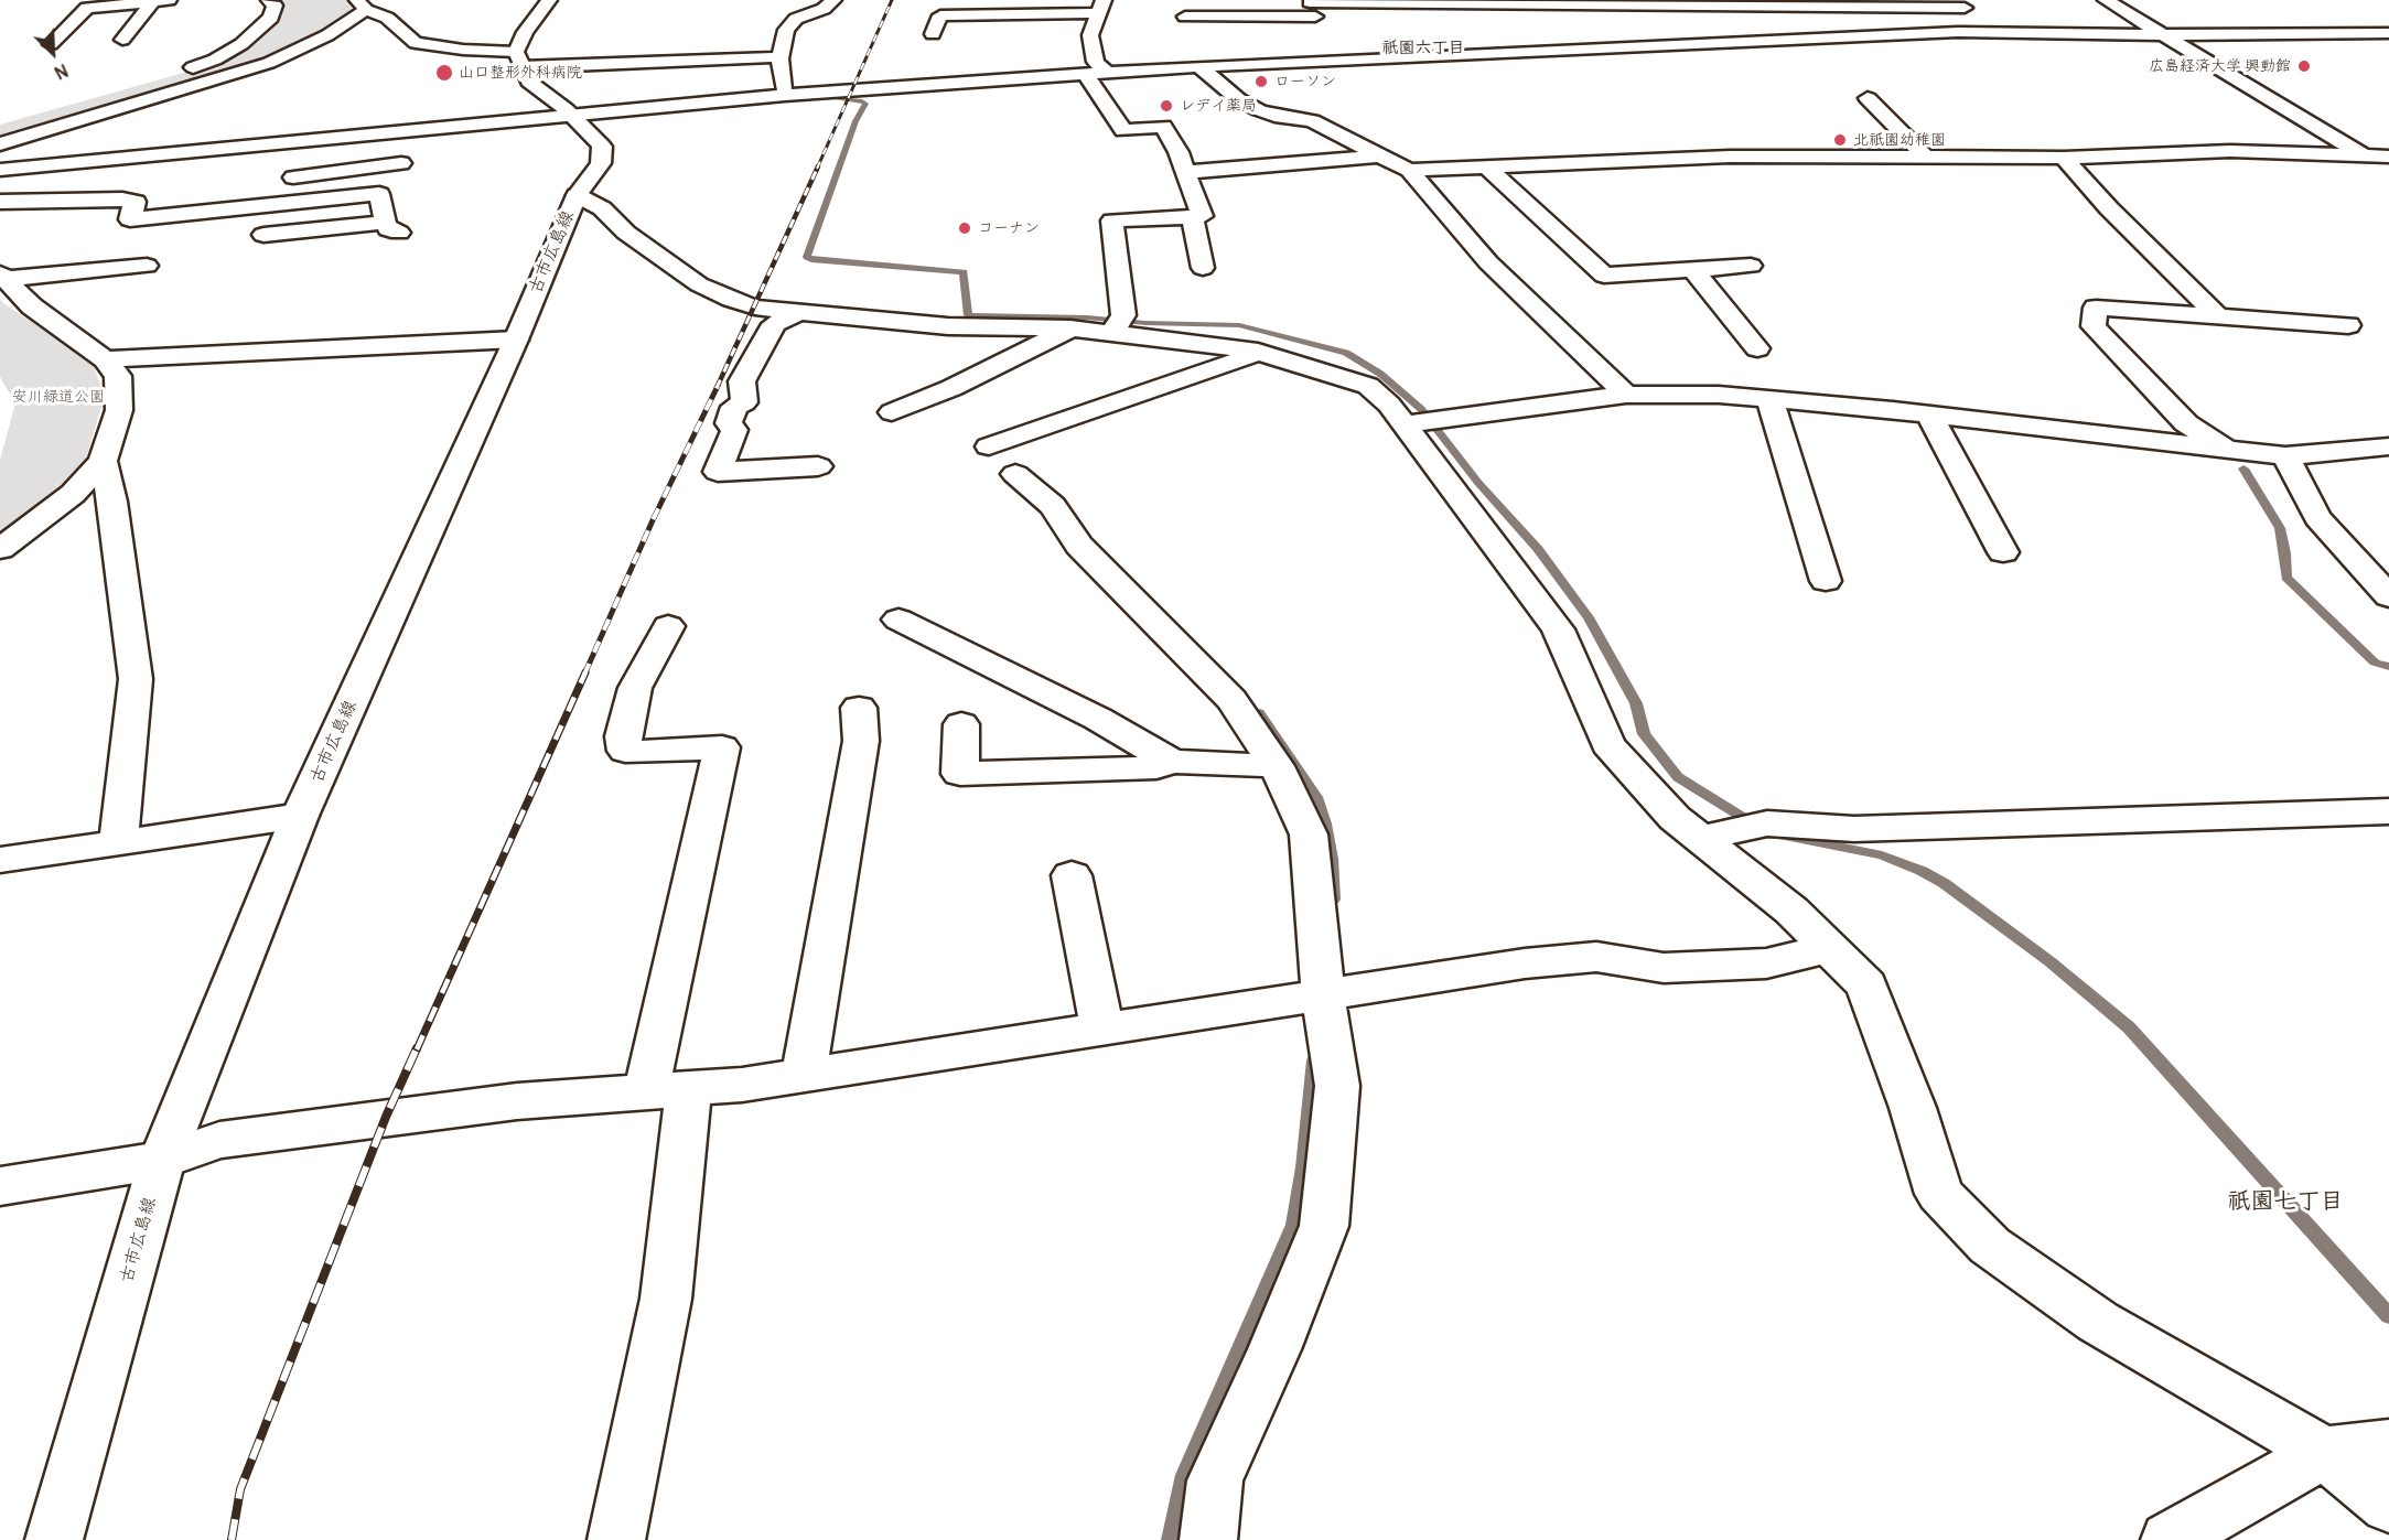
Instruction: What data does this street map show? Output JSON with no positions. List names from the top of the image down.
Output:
{
  "streets": {
    "street": ["古市広島線"]
  },
  "districts": ["祇園六丁目", "祇園七丁目"],
  "parks": ["安川緑道公園"],
  "places": [
    "広島経済大学 興動館",
    "山口整形外科病院",
    "ローソン",
    "レデイ薬局",
    "北祇園幼稚園",
    "コーナン"
  ],
  "north": "bottom right"
}
